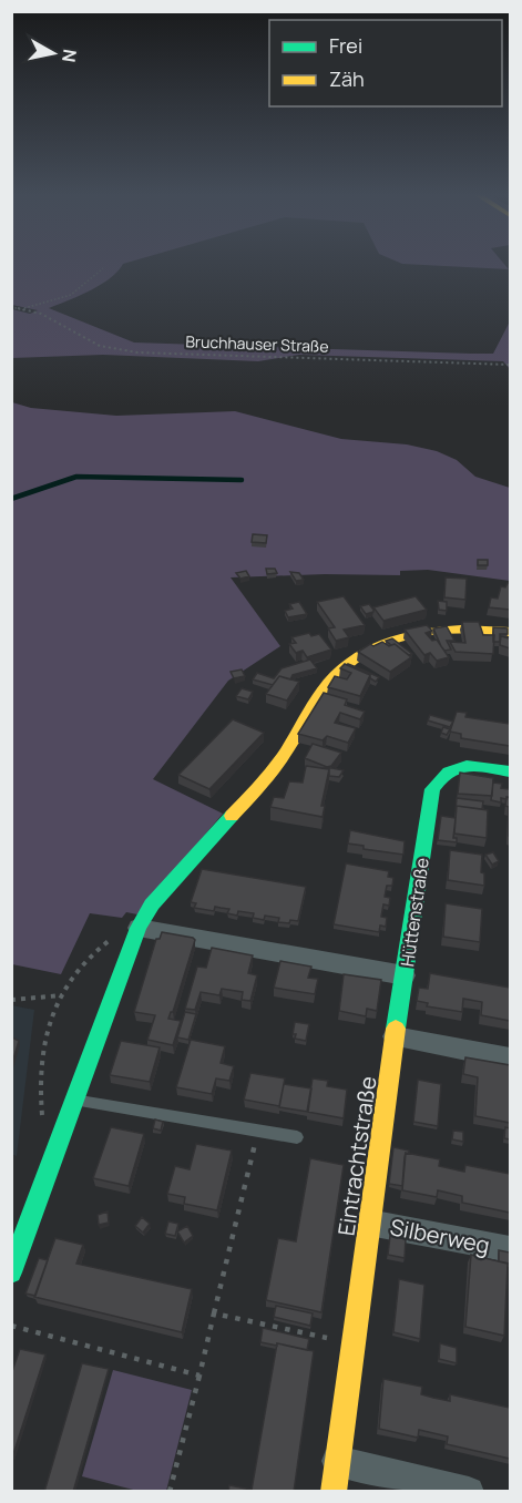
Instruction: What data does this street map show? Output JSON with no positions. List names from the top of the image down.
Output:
{
  "streets": {
    "street": ["Hüttenstraße", "Eintrachtstraße", "Silberweg"],
    "path": ["Bruchhauser Straße"]
  },
  "crossings": [
    ["Hüttenstraße", "Eintrachtstraße"],
    ["Eintrachtstraße", "Silberweg"]
  ],
  "legend": ["Frei", "Zäh"],
  "north": "right"
}
